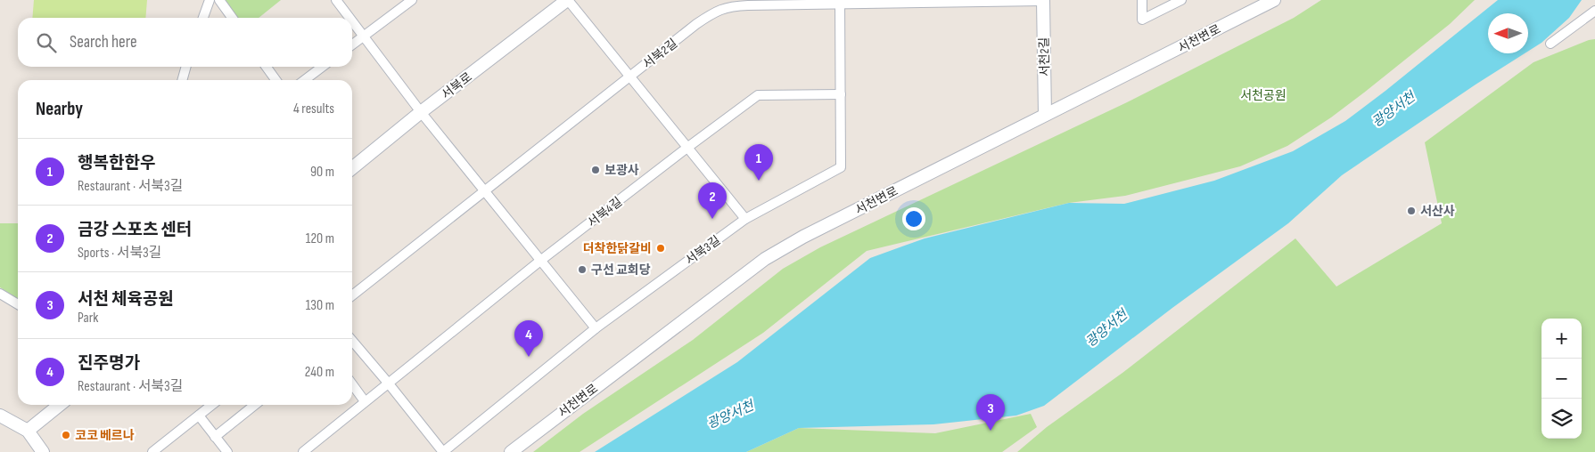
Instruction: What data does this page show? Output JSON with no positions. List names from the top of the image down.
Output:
{
  "streets": {
    "street": [
      "서천변로",
      "서북2길",
      "서천2길",
      "서북로",
      "서북4길",
      "서북3길"
    ]
  },
  "crossings": [
    ["서천변로", "서천2길"],
    ["서북2길", "서천2길"],
    ["서북2길", "서북3길"],
    ["서북4길", "서북3길"]
  ],
  "water": ["광양서천"],
  "parks": ["서천공원"],
  "places": [
    "보광사",
    "서산사",
    "더착한닭갈비",
    "구선 교회당",
    "코코 베르나"
  ],
  "north": "left",
  "page": {
    "search": "Search here",
    "heading": ["Nearby", "4 results"],
    "list": [
      {
        "mark": "1",
        "name": "행복한한우",
        "note": "Restaurant · 서북3길",
        "value": "90 m"
      },
      {
        "mark": "2",
        "name": "금강 스포츠 센터",
        "note": "Sports · 서북3길",
        "value": "120 m"
      },
      {
        "mark": "3",
        "name": "서천 체육공원",
        "note": "Park",
        "value": "130 m"
      },
      {
        "mark": "4",
        "name": "진주명가",
        "note": "Restaurant · 서북3길",
        "value": "240 m"
      }
    ],
    "pins": [
      "1",
      "2",
      "4",
      "3"
    ],
    "map_buttons": ["+", "−"]
  }
}
